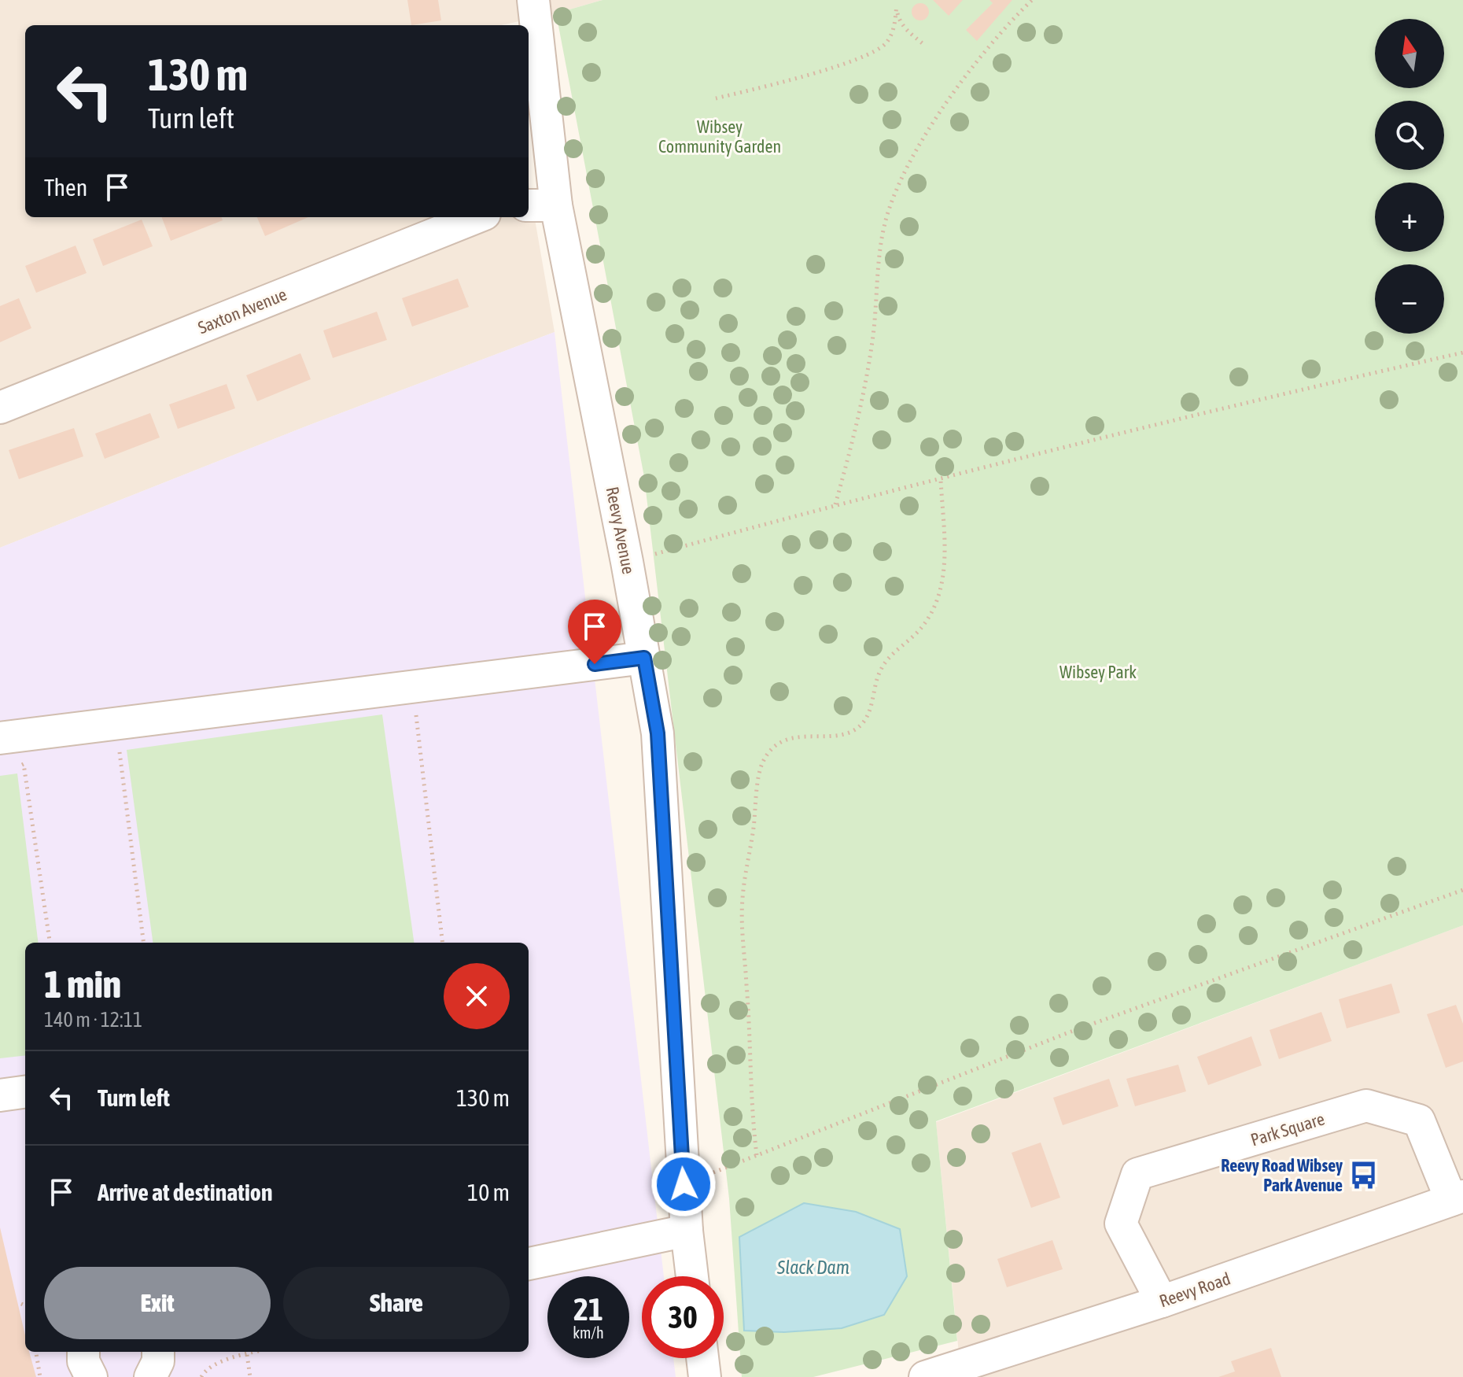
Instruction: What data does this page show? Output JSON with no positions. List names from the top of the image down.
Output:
{
  "streets": {
    "street": [
      "Saxton Avenue",
      "Reevy Avenue",
      "Park Square",
      "Reevy Road"
    ]
  },
  "crossings": [
    ["Park Square", "Reevy Road"]
  ],
  "water": ["Slack Dam"],
  "parks": ["Wibsey Community Garden", "Wibsey Park"],
  "places": {
    "bus stop": ["Reevy Road Wibsey Park Avenue"]
  },
  "north": "top",
  "page": {
    "map_buttons": ["+", "−"],
    "turn": ["130 m", "Turn left"],
    "then": "Then",
    "heading": ["1 min", "140 m · 12:11"],
    "list": [
      {
        "name": "Turn left",
        "value": "130 m"
      },
      {
        "name": "Arrive at destination",
        "value": "10 m"
      }
    ],
    "buttons": ["Exit", "Share"],
    "speed": "21 km/h",
    "limit": "30"
  }
}
